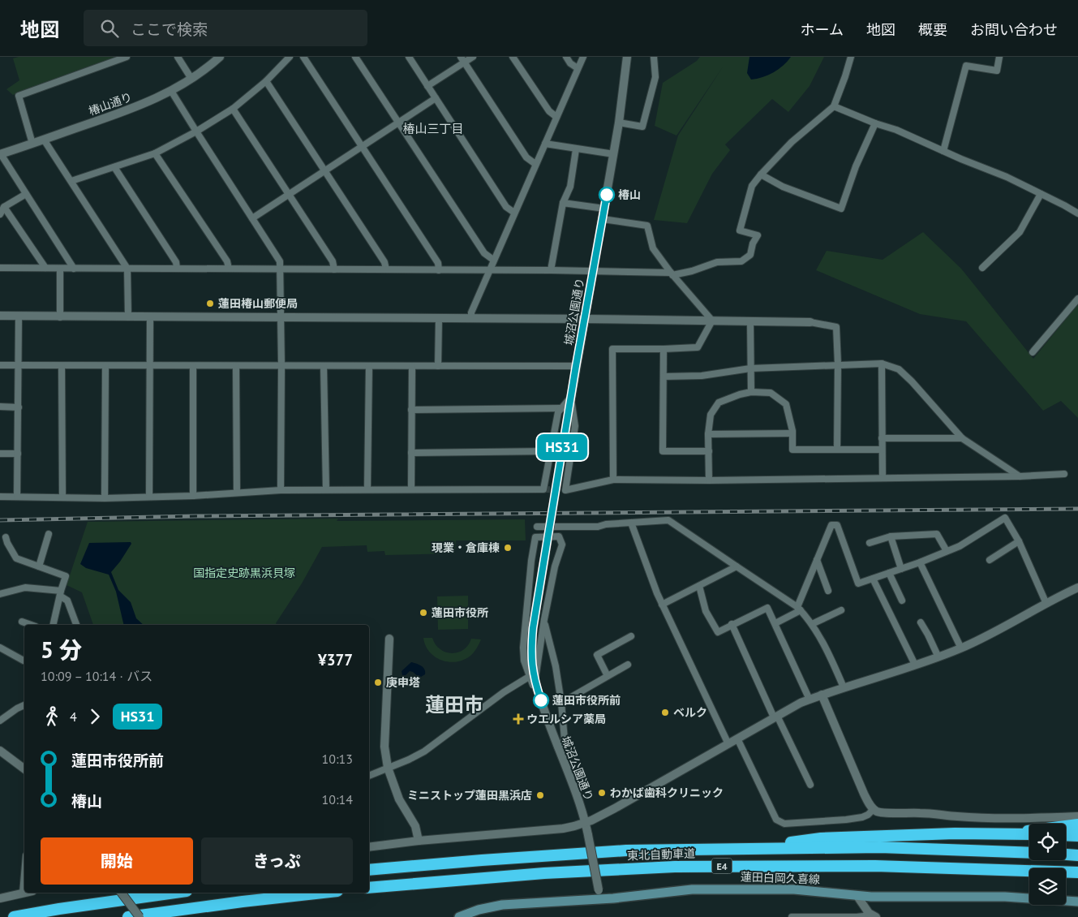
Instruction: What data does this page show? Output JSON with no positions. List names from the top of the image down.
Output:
{
  "streets": {
    "highway": ["東北自動車道", "E4"],
    "main road": ["蓮田白岡久喜線"],
    "street": ["椿山通り", "城沼公園通り"]
  },
  "crossings": [
    ["城沼公園通り", "蓮田白岡久喜線"]
  ],
  "districts": ["椿山三丁目", "蓮田市"],
  "parks": ["国指定史跡黒浜貝塚"],
  "places": {
    "other": [
      "椿山",
      "蓮田椿山郵便局",
      "現業・倉庫棟",
      "蓮田市役所",
      "庚申塔",
      "蓮田市役所前",
      "ベルク",
      "わかば歯科クリニック",
      "ミニストップ蓮田黒浜店"
    ],
    "health": ["ウエルシア薬局"]
  },
  "lines": ["bus line HS31"],
  "page": {
    "header": "地図",
    "search": "ここで検索",
    "nav": [
      "ホーム",
      "地図",
      "概要",
      "お問い合わせ"
    ],
    "on_map": "HS31",
    "heading": ["5 分", "10:09 – 10:14 · バス", "¥377"],
    "legs": ["4", "HS31"],
    "list": [
      {
        "name": "蓮田市役所前",
        "value": "10:13"
      },
      {
        "name": "椿山",
        "value": "10:14"
      }
    ],
    "buttons": ["開始", "きっぷ"]
  }
}
